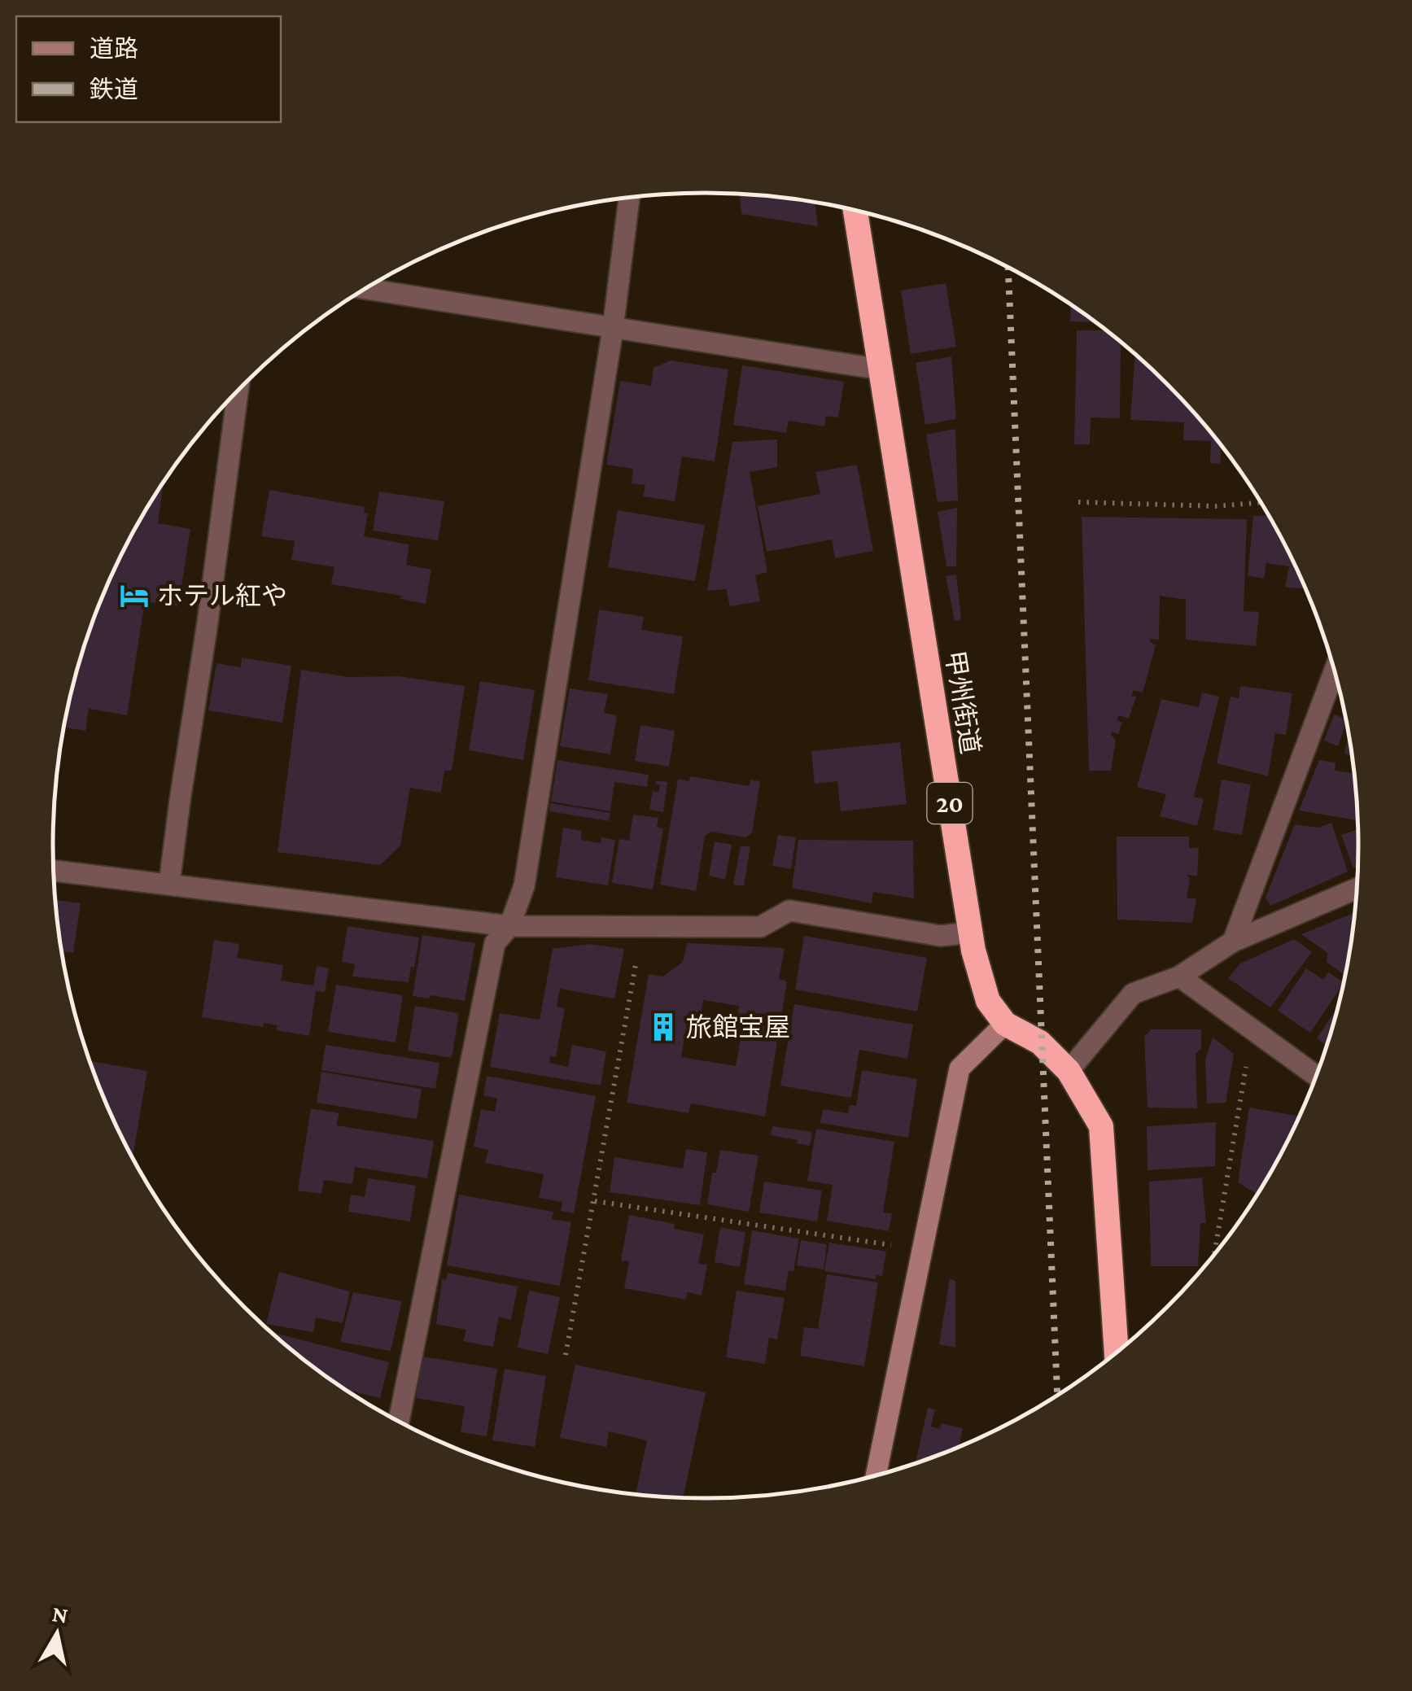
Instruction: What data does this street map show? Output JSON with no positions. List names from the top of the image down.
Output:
{
  "streets": {
    "highway": ["甲州街道", "20"]
  },
  "places": {
    "hotel": ["ホテル紅や"],
    "building": ["旅館宝屋"]
  },
  "legend": ["道路", "鉄道"],
  "north": "top"
}
